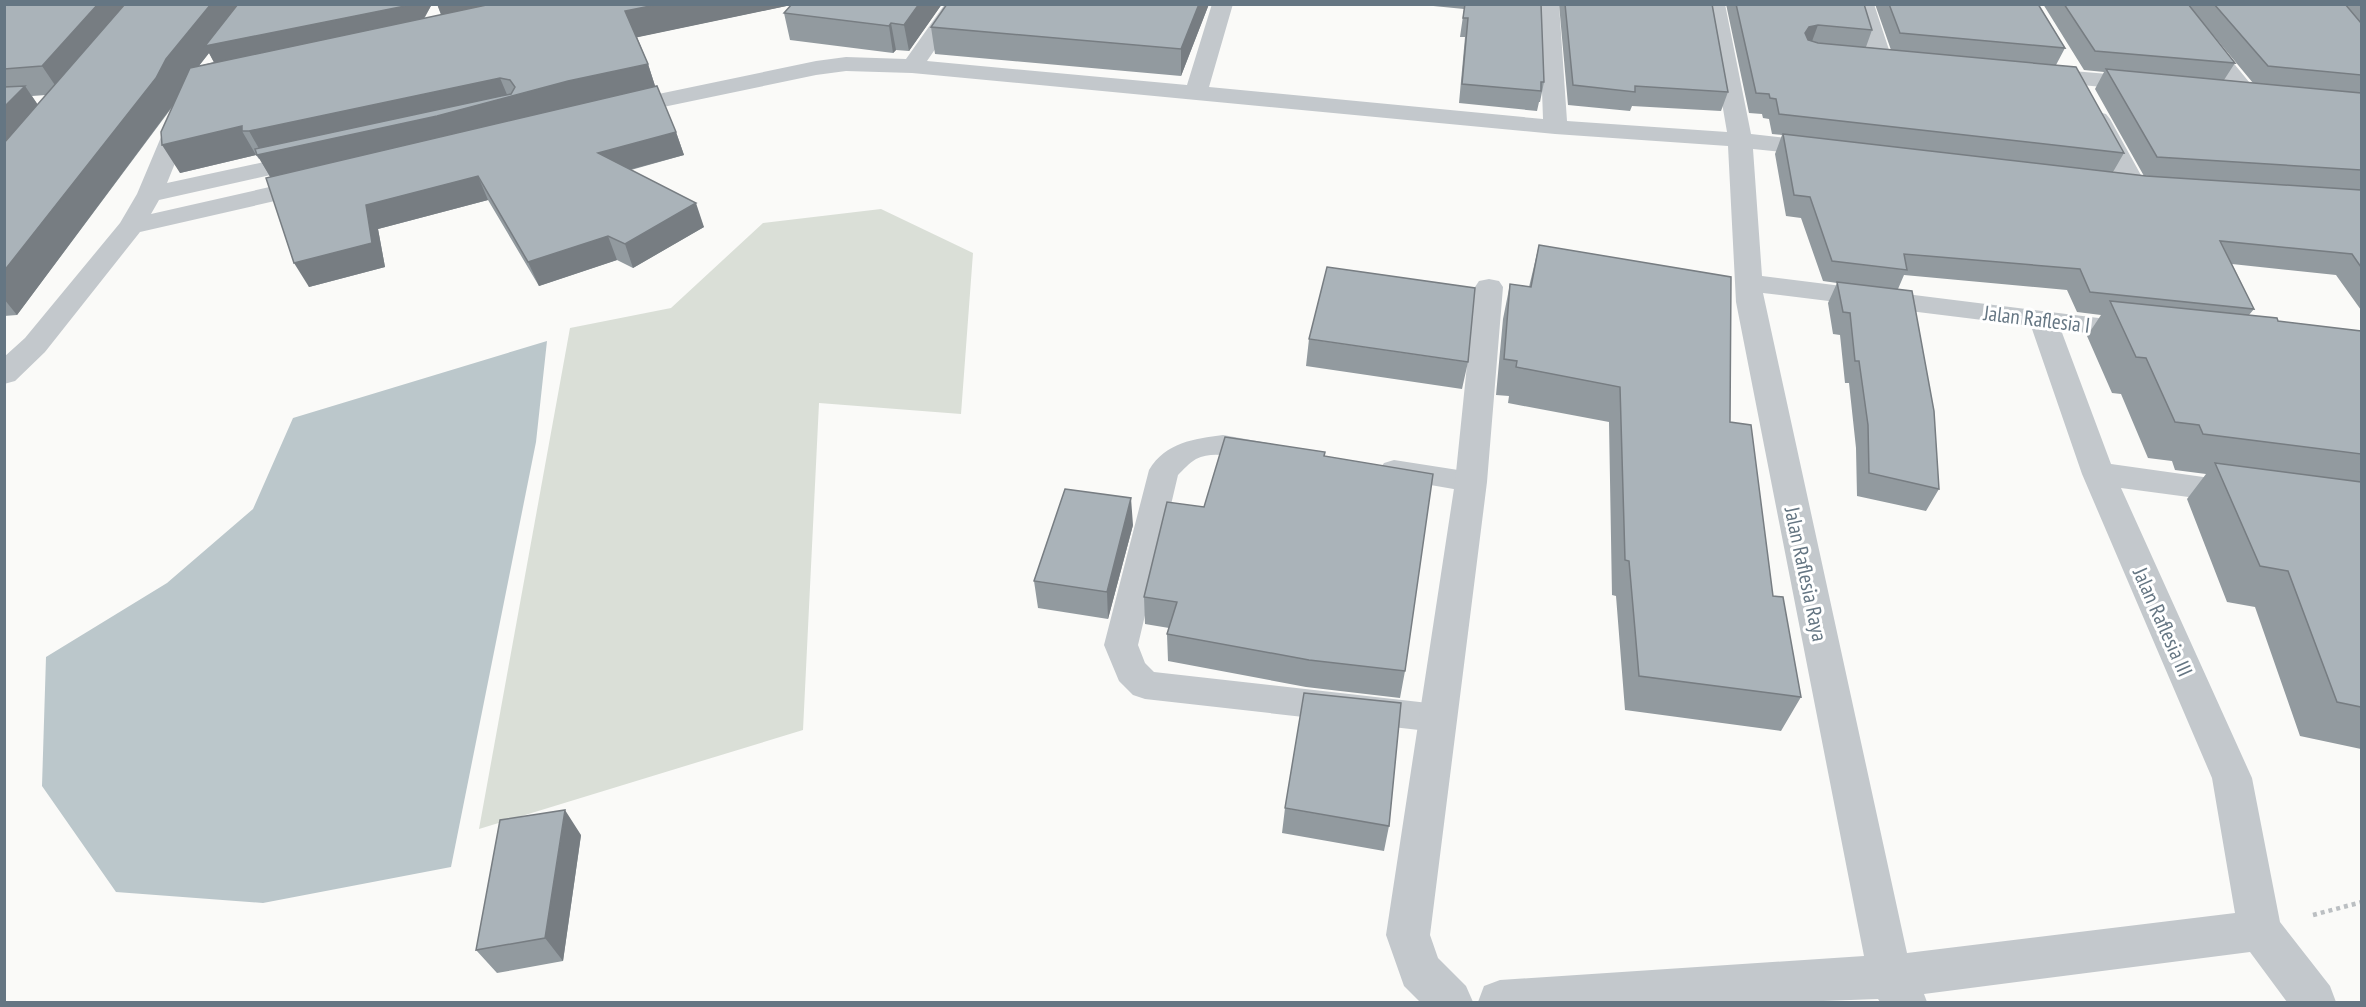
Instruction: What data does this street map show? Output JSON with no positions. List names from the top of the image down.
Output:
{
  "streets": {
    "street": ["Jalan Raflesia I", "Jalan Raflesia Raya", "Jalan Raflesia III"]
  },
  "crossings": [
    ["Jalan Raflesia I", "Jalan Raflesia Raya"],
    ["Jalan Raflesia I", "Jalan Raflesia III"]
  ]
}
